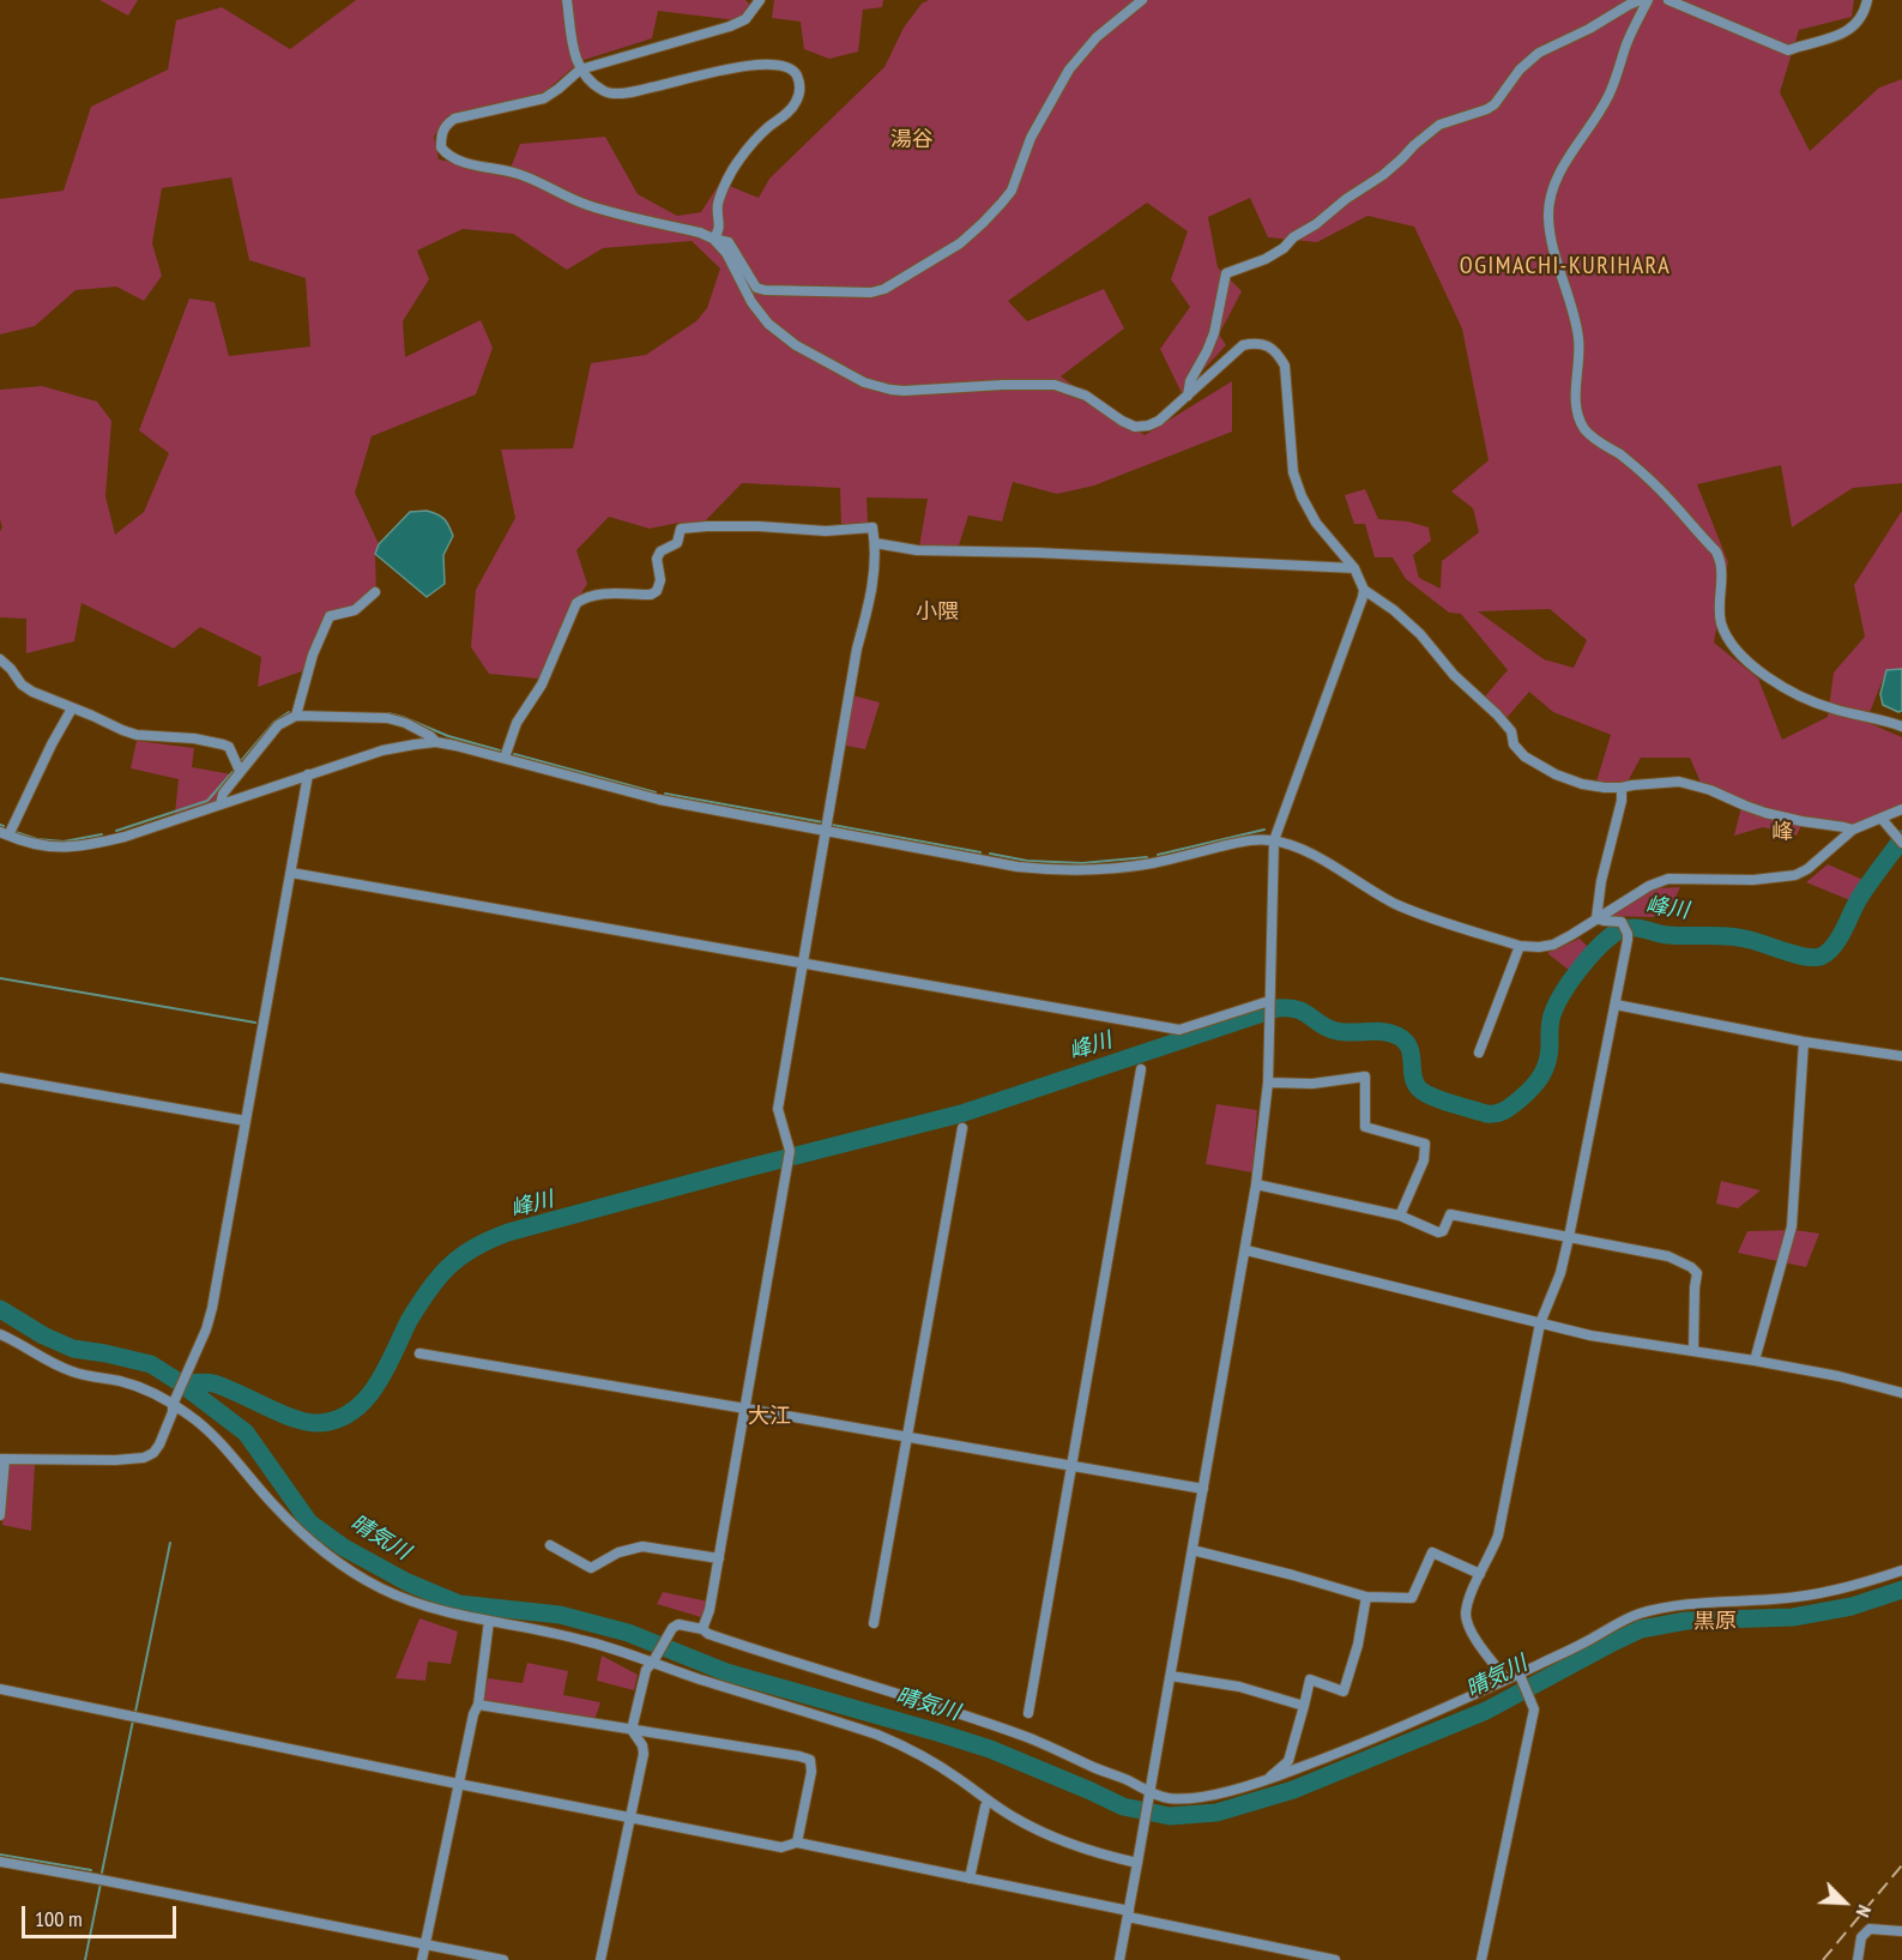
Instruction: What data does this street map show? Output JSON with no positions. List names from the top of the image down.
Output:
{
  "districts": [
    "湯谷",
    "OGIMACHI-KURIHARA",
    "小隈",
    "峰",
    "大江",
    "黒原"
  ],
  "water": ["峰川", "晴気川"],
  "scale_bar": "100 m",
  "north": "bottom right"
}
